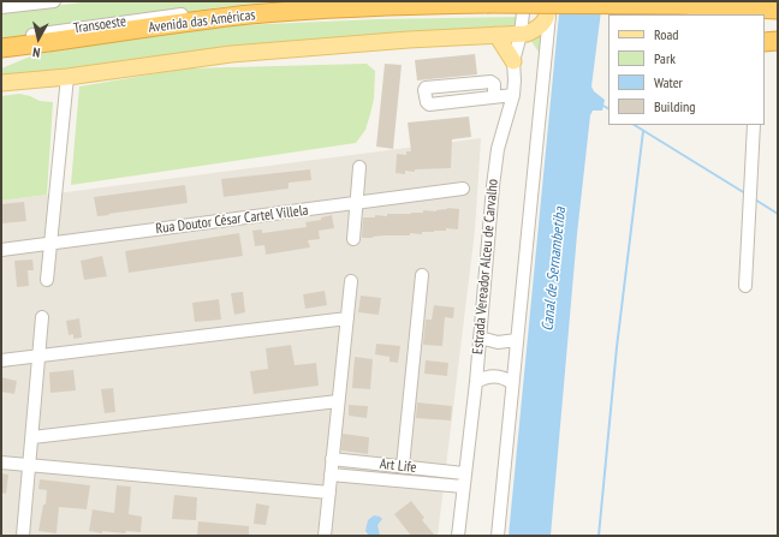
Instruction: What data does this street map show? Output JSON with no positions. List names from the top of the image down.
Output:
{
  "streets": {
    "highway": ["Avenida das Américas"],
    "street": [
      "Transoeste",
      "Rua Doutor César Cartel Villela",
      "Estrada Vereador Alceu de Carvalho",
      "Art Life"
    ]
  },
  "crossings": [
    ["Estrada Vereador Alceu de Carvalho", "Art Life"]
  ],
  "water": ["Canal de Sernambetiba"],
  "legend": [
    "Road",
    "Park",
    "Water",
    "Building"
  ],
  "north": "bottom"
}
